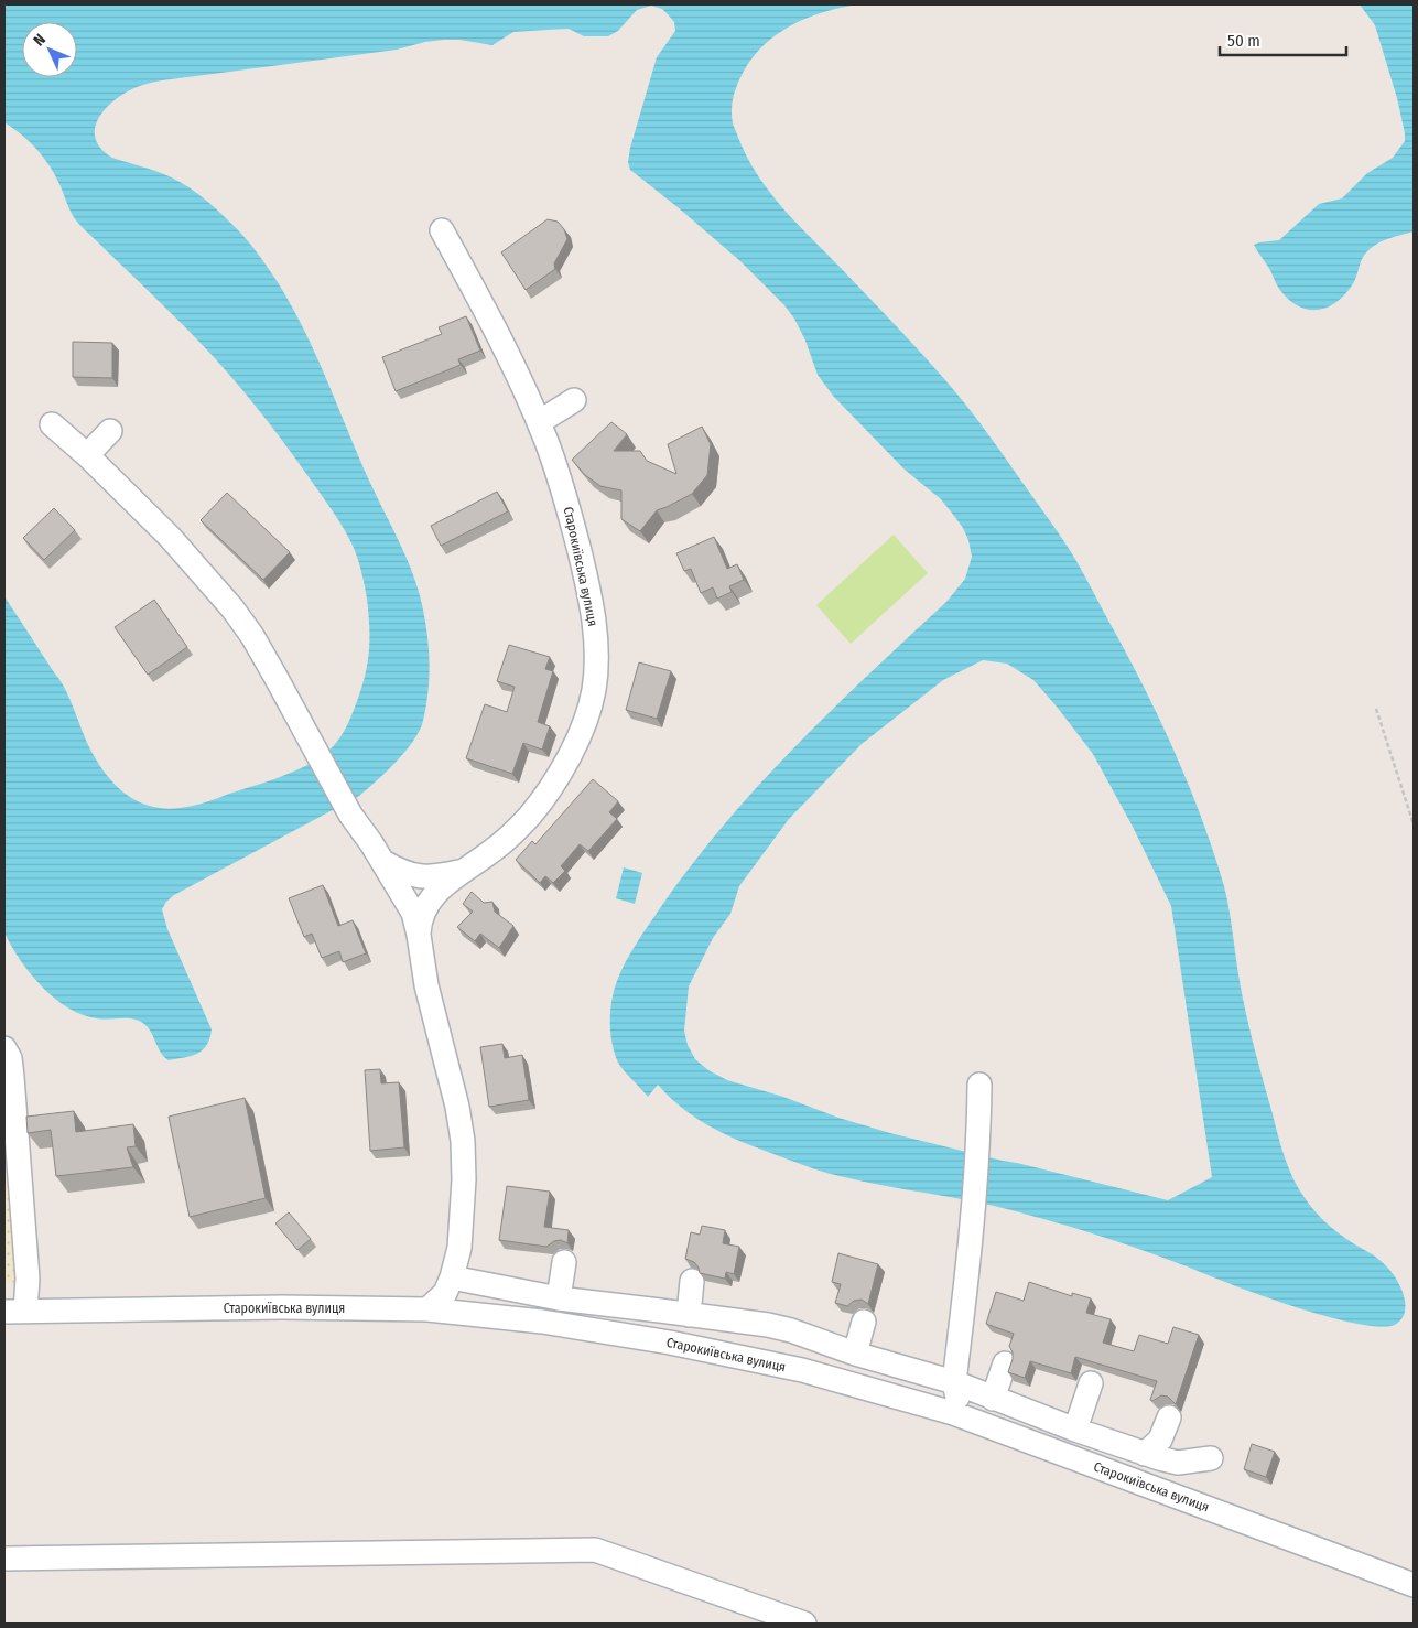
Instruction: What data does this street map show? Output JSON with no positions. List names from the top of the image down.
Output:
{
  "streets": {
    "street": ["Старокиївська вулиця"]
  },
  "scale_bar": "50 m",
  "north": "top left"
}
